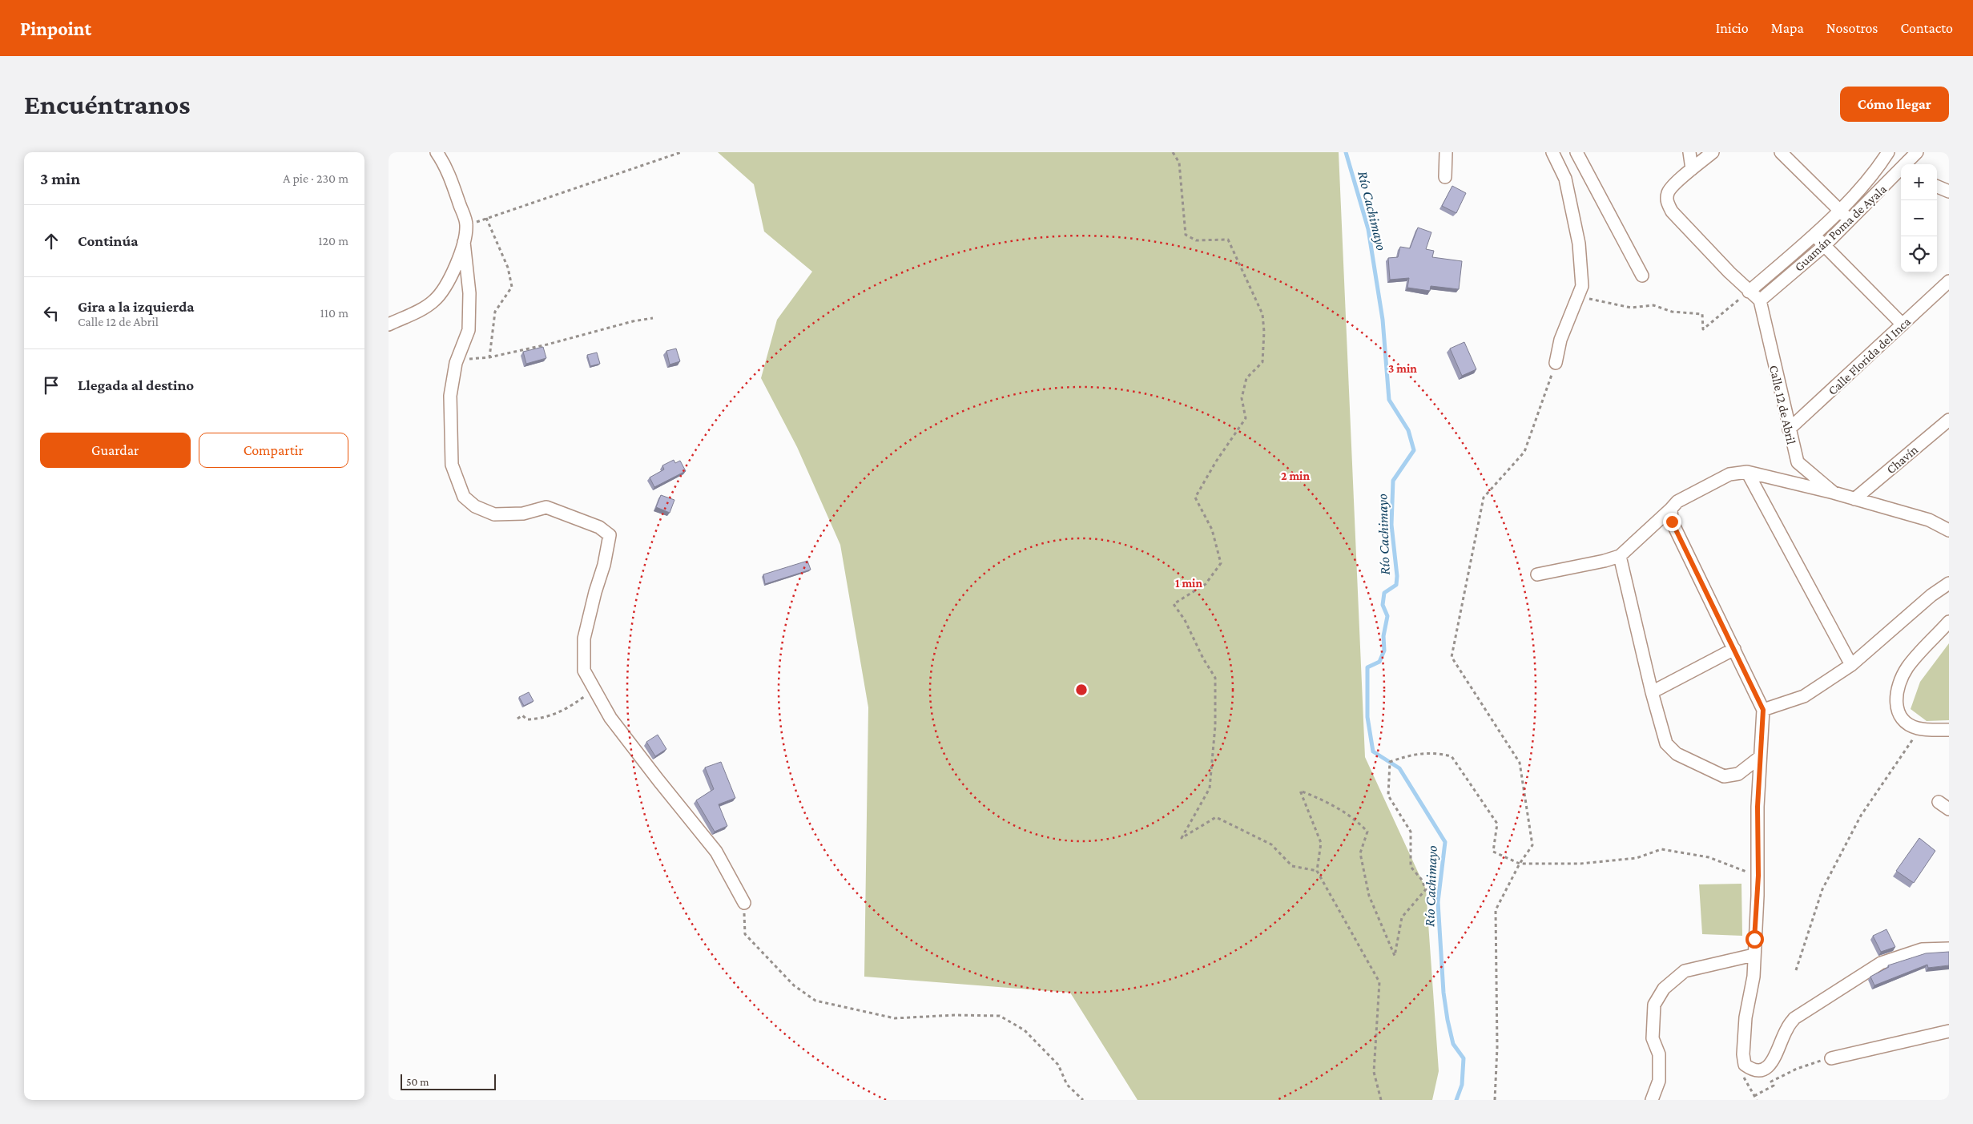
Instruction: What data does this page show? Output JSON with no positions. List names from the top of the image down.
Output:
{
  "streets": {
    "street": [
      "Guamán Poma de Ayala",
      "Calle Florida del Inca",
      "Calle 12 de Abril",
      "Chavín"
    ]
  },
  "crossings": [
    ["Guamán Poma de Ayala", "Calle 12 de Abril"],
    ["Calle Florida del Inca", "Calle 12 de Abril"],
    ["Calle 12 de Abril", "Chavín"]
  ],
  "water": ["Río Cachimayo"],
  "scale_bar": "50 m",
  "page": {
    "header": "Pinpoint",
    "nav": [
      "Inicio",
      "Mapa",
      "Nosotros",
      "Contacto"
    ],
    "buttons": [
      "Cómo llegar",
      ["Guardar", "Compartir"]
    ],
    "title": "Encuéntranos",
    "heading": ["3 min", "A pie · 230 m"],
    "map_buttons": ["+", "−"],
    "list": [
      ["Continúa", "120 m"],
      ["Gira a la izquierda", "Calle 12 de Abril", "110 m"],
      "Llegada al destino"
    ],
    "scale": "50 m"
  },
  "rings": ["3 min", "2 min", "1 min"]
}
